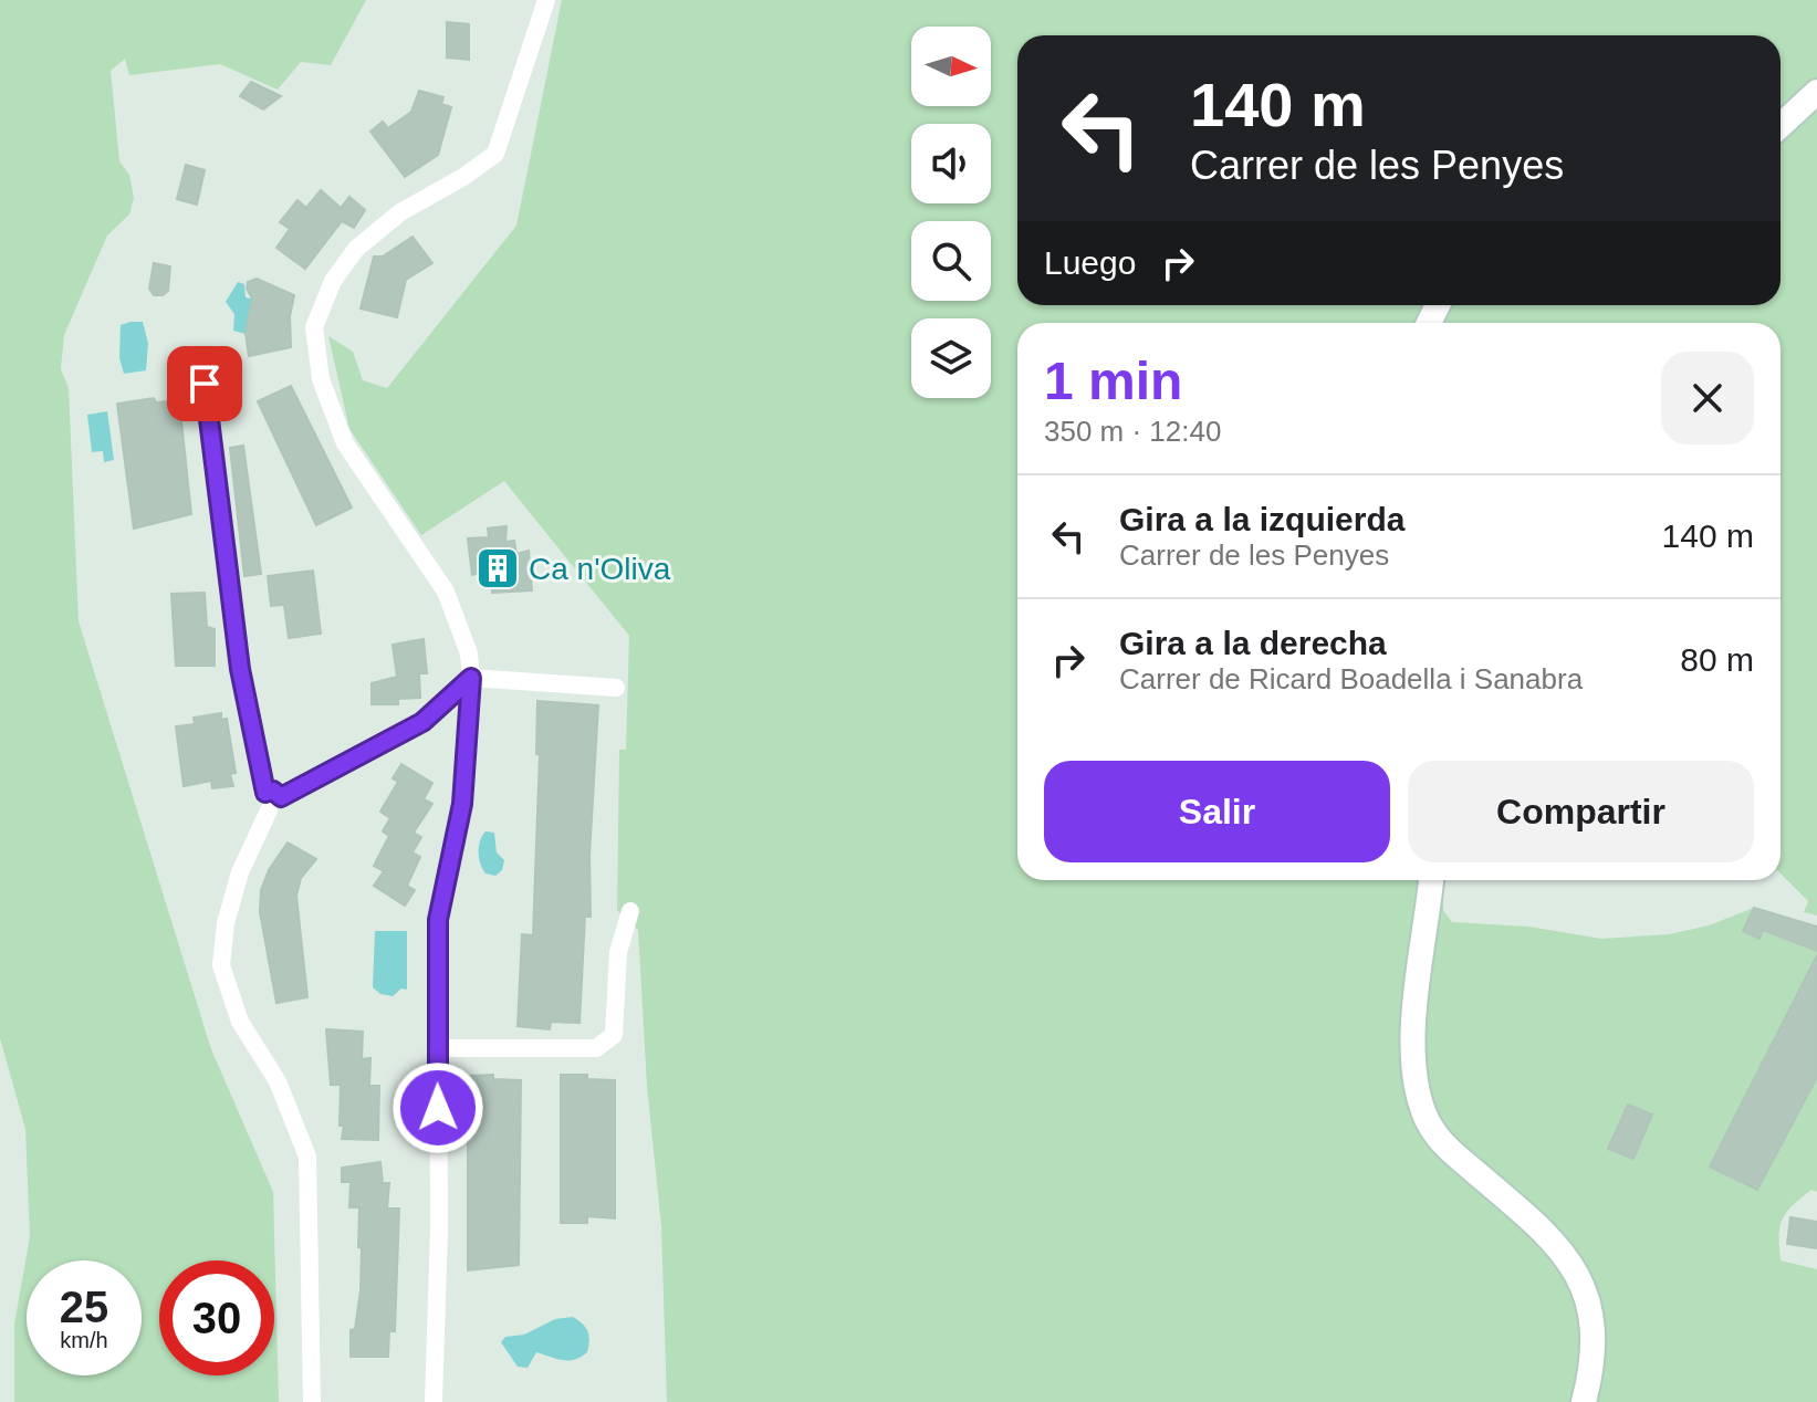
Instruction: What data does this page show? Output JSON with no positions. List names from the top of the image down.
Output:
{
  "places": {
    "building": ["Ca n'Oliva"]
  },
  "north": "right",
  "page": {
    "turn": ["140 m", "Carrer de les Penyes"],
    "then": "Luego",
    "heading": ["1 min", "350 m · 12:40"],
    "list": [
      {
        "name": "Gira a la izquierda",
        "note": "Carrer de les Penyes",
        "value": "140 m"
      },
      {
        "name": "Gira a la derecha",
        "note": "Carrer de Ricard Boadella i Sanabra",
        "value": "80 m"
      }
    ],
    "buttons": ["Salir", "Compartir"],
    "speed": "25 km/h",
    "limit": "30"
  }
}
